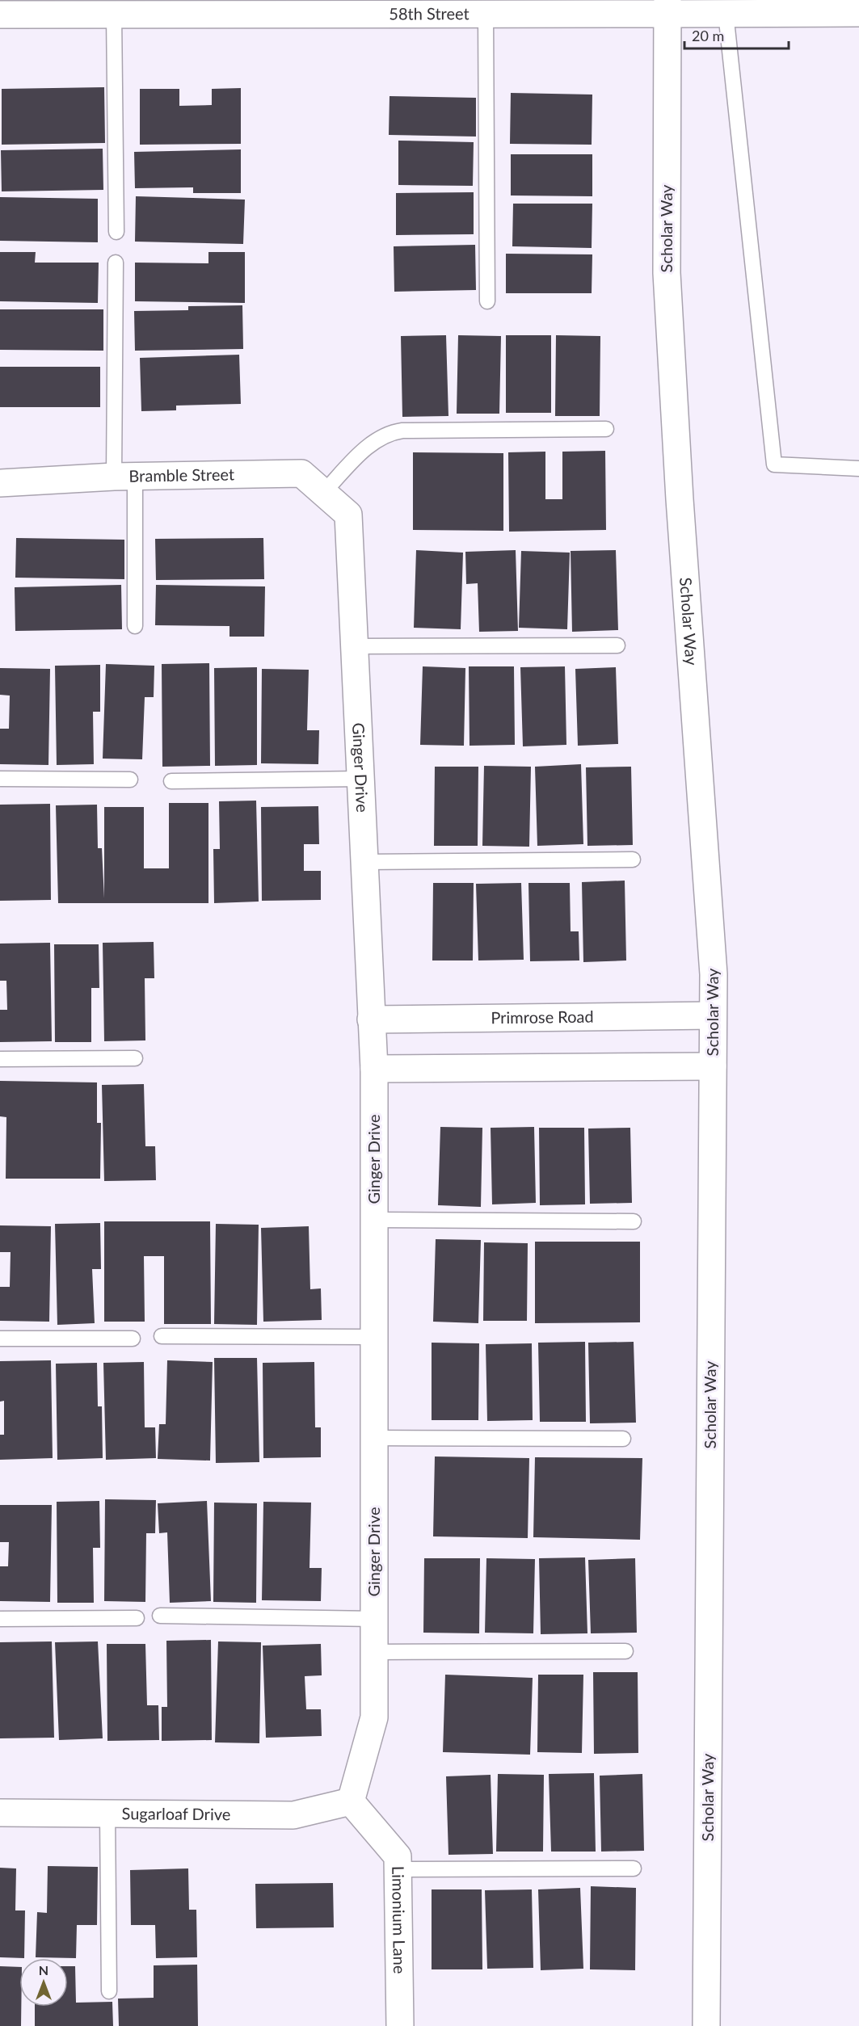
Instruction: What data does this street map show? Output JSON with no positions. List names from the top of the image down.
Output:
{
  "streets": {
    "street": [
      "58th Street",
      "Scholar Way",
      "Bramble Street",
      "Ginger Drive",
      "Primrose Road",
      "Sugarloaf Drive",
      "Limonium Lane"
    ]
  },
  "crossings": [
    ["58th Street", "Scholar Way"],
    ["Scholar Way", "Primrose Road"],
    ["Bramble Street", "Ginger Drive"],
    ["Ginger Drive", "Primrose Road"],
    ["Ginger Drive", "Sugarloaf Drive"],
    ["Ginger Drive", "Limonium Lane"],
    ["Sugarloaf Drive", "Limonium Lane"]
  ],
  "scale_bar": "20 m",
  "north": "top"
}
